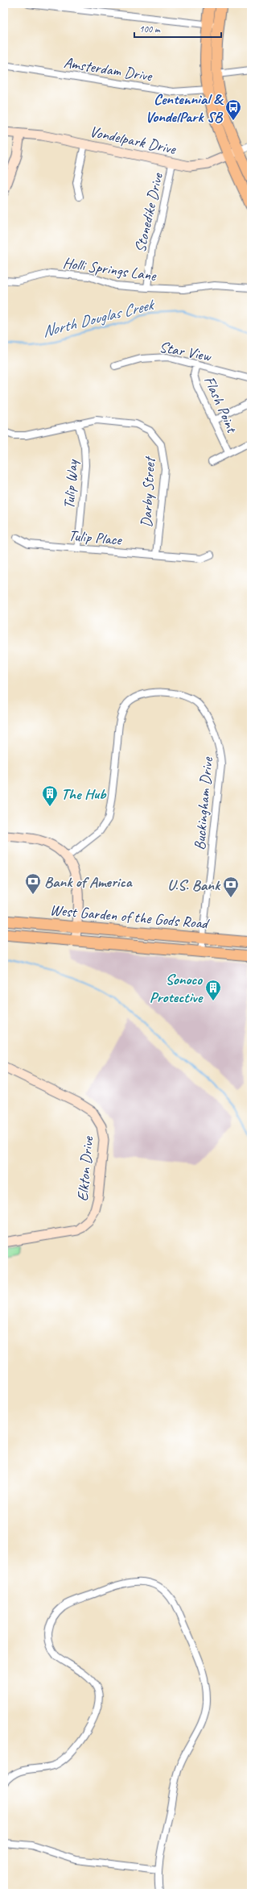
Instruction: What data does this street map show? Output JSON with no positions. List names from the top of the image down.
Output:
{
  "streets": {
    "main road": ["West Garden of the Gods Road"],
    "street": [
      "Amsterdam Drive",
      "Vondelpark Drive",
      "Stonedike Drive",
      "Holli Springs Lane",
      "Star View",
      "Flash Point",
      "Tulip Way",
      "Darby Street",
      "Tulip Place",
      "Buckingham Drive",
      "Elkton Drive"
    ]
  },
  "crossings": [
    ["Vondelpark Drive", "Stonedike Drive"],
    ["Stonedike Drive", "Holli Springs Lane"],
    ["Star View", "Flash Point"],
    ["Tulip Way", "Darby Street"],
    ["Tulip Way", "Tulip Place"],
    ["Darby Street", "Tulip Place"],
    ["Buckingham Drive", "West Garden of the Gods Road"]
  ],
  "water": ["North Douglas Creek"],
  "places": {
    "bus stop": ["Centennial & VondelPark SB"],
    "building": ["The Hub", "Sonoco Protective"],
    "bank": ["Bank of America", "U.S. Bank"]
  },
  "scale_bar": "100 m"
}
